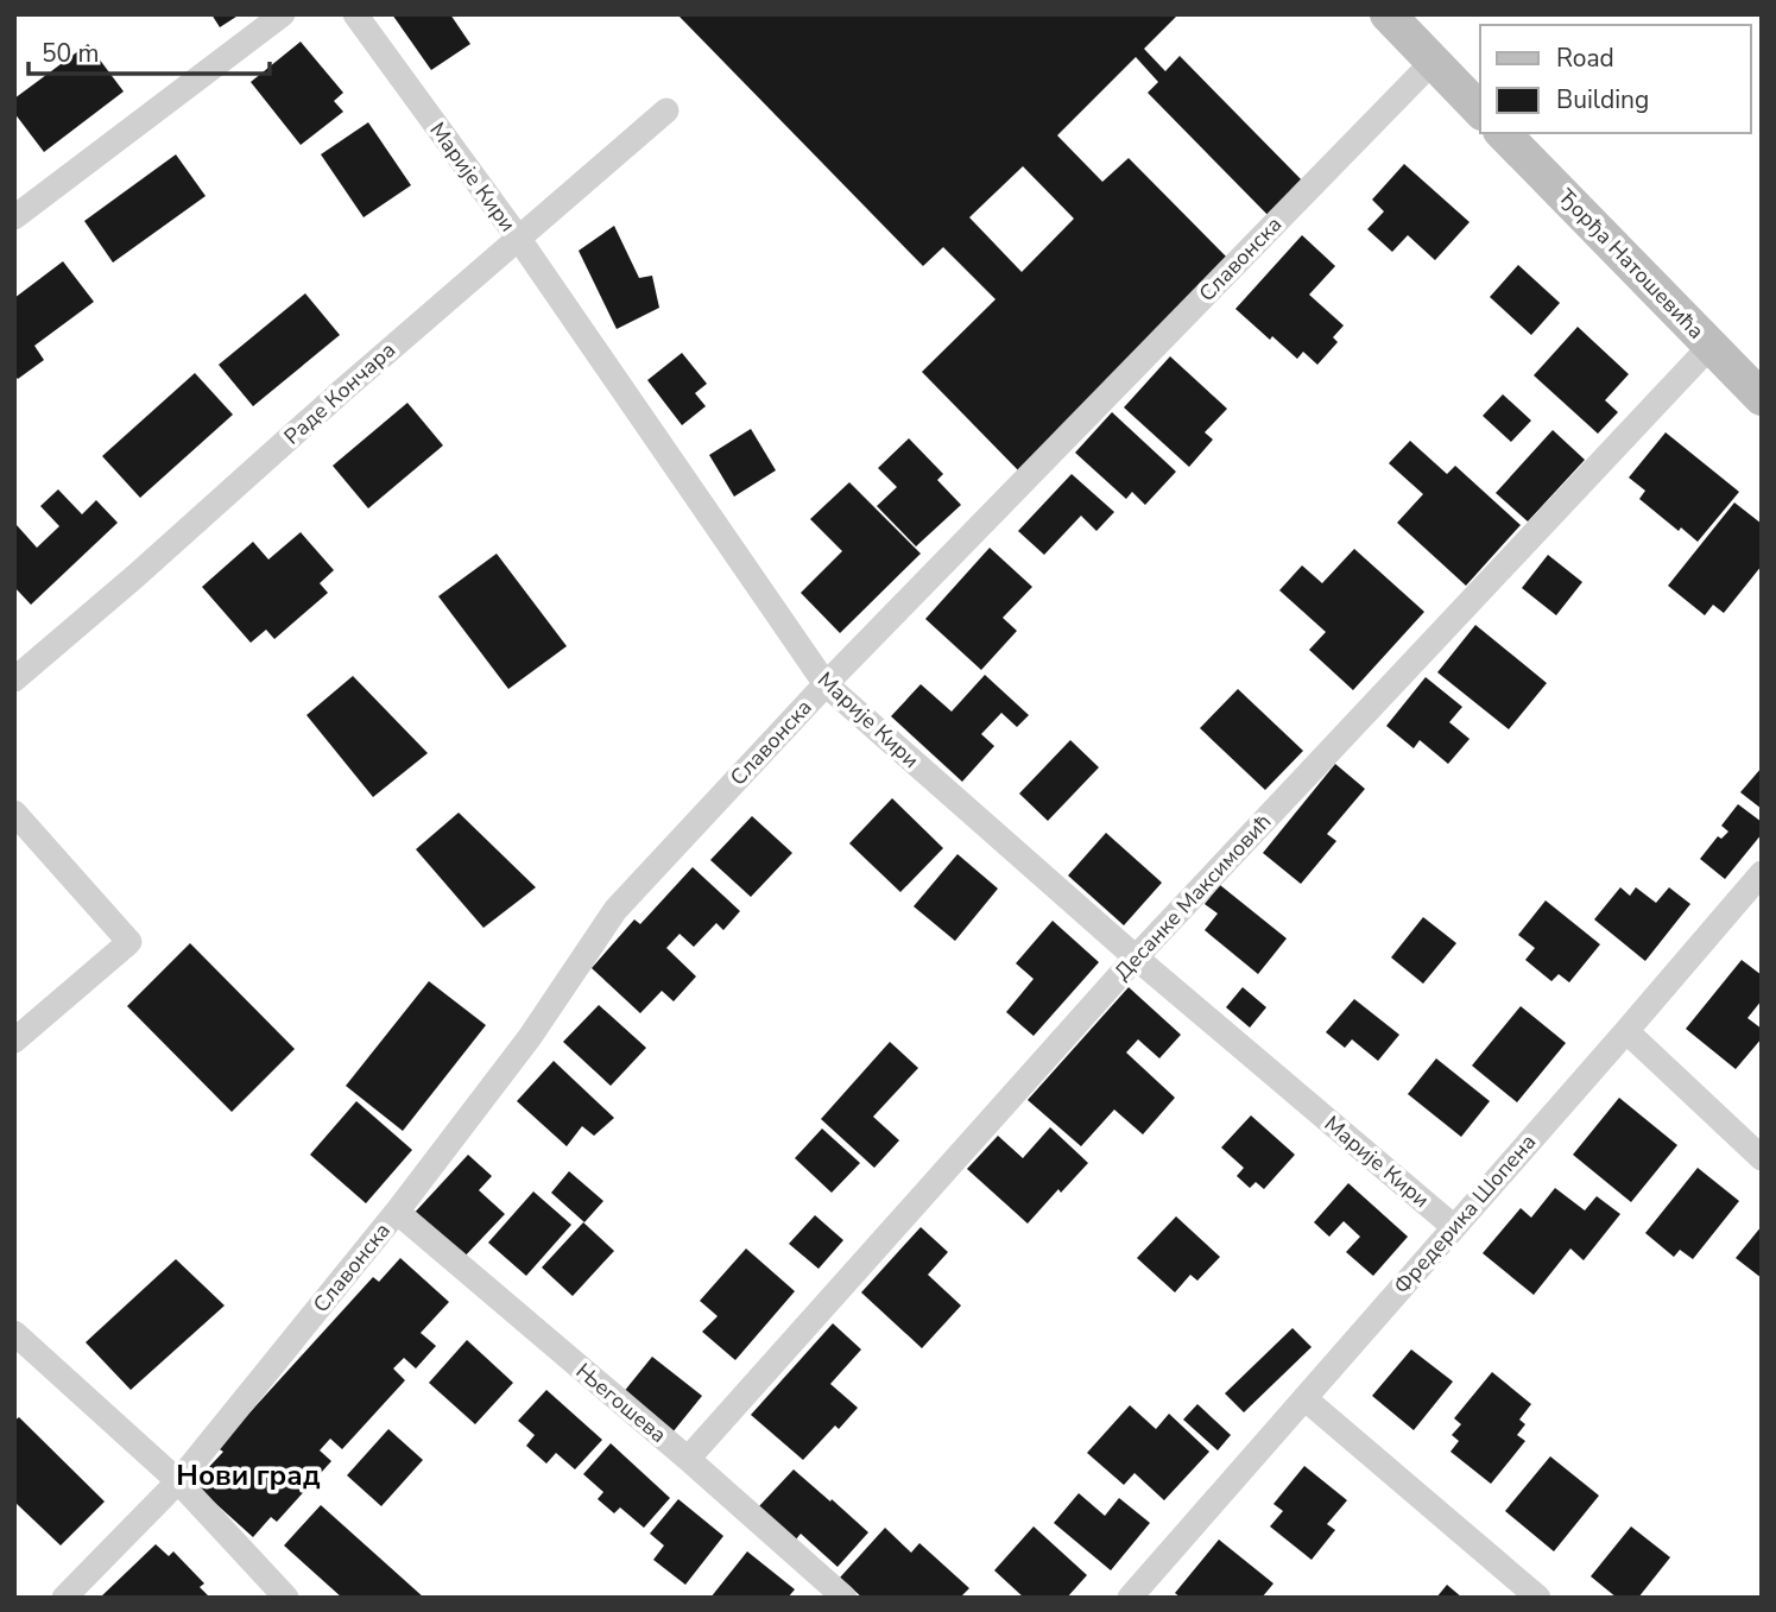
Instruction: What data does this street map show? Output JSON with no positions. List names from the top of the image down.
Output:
{
  "streets": {
    "street": [
      "Марије Кири",
      "Славонска",
      "Ђорђа Натошевића",
      "Раде Кончара",
      "Десанке Максимовић",
      "Фредерика Шопена",
      "Његошева"
    ]
  },
  "crossings": [
    ["Марије Кири", "Славонска"],
    ["Марије Кири", "Раде Кончара"],
    ["Марије Кири", "Десанке Максимовић"],
    ["Марије Кири", "Фредерика Шопена"],
    ["Славонска", "Његошева"],
    ["Ђорђа Натошевића", "Десанке Максимовић"],
    ["Десанке Максимовић", "Његошева"]
  ],
  "districts": ["Нови град"],
  "legend": ["Road", "Building"],
  "scale_bar": "50 m"
}
